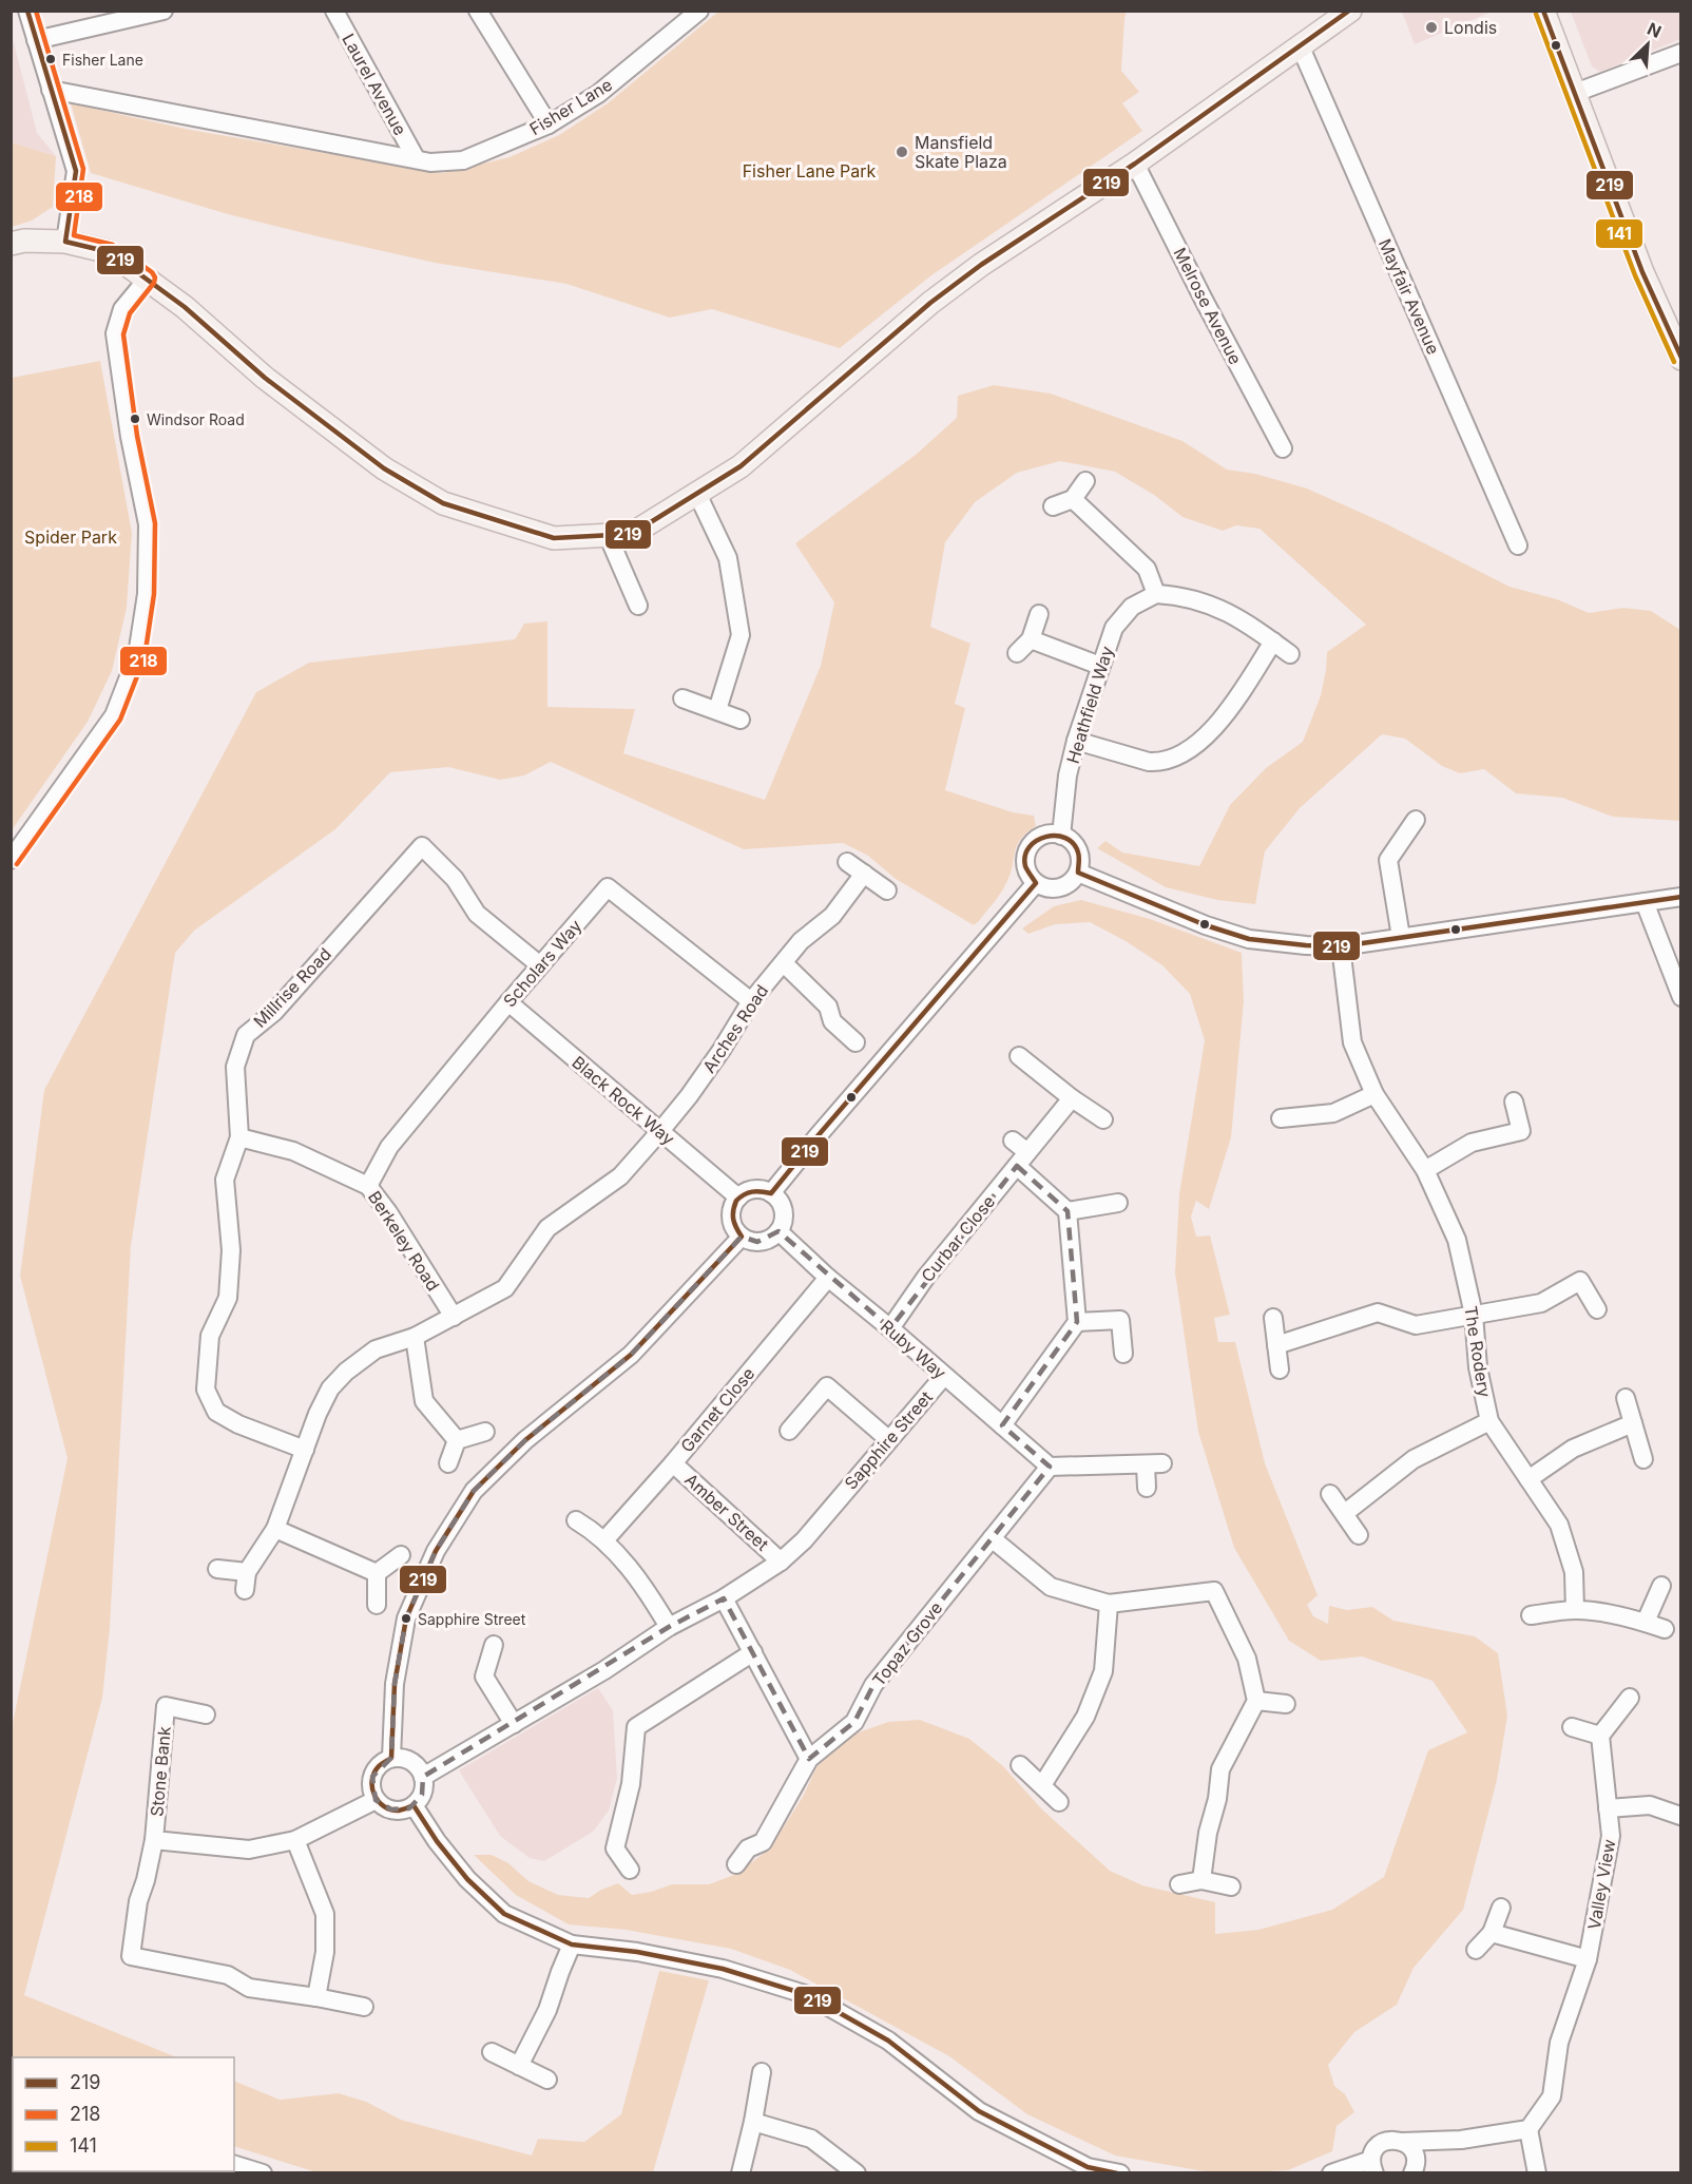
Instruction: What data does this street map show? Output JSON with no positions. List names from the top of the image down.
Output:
{
  "streets": {
    "street": [
      "Laurel Avenue",
      "Fisher Lane",
      "Mayfair Avenue",
      "Melrose Avenue",
      "Heathfield Way",
      "Scholars Way",
      "Millrise Road",
      "Arches Road",
      "Black Rock Way",
      "Curbar Close",
      "Berkeley Road",
      "Ruby Way",
      "The Rodery",
      "Garnet Close",
      "Sapphire Street",
      "Amber Street",
      "Topaz Grove",
      "Stone Bank",
      "Valley View"
    ]
  },
  "crossings": [
    ["Laurel Avenue", "Fisher Lane"],
    ["Scholars Way", "Millrise Road"],
    ["Scholars Way", "Arches Road"],
    ["Scholars Way", "Black Rock Way"],
    ["Scholars Way", "Berkeley Road"],
    ["Millrise Road", "Arches Road"],
    ["Millrise Road", "Berkeley Road"],
    ["Arches Road", "Black Rock Way"],
    ["Arches Road", "Berkeley Road"],
    ["Black Rock Way", "Ruby Way"],
    ["Curbar Close", "Ruby Way"],
    ["Ruby Way", "Garnet Close"],
    ["Ruby Way", "Sapphire Street"],
    ["Ruby Way", "Topaz Grove"],
    ["Garnet Close", "Amber Street"],
    ["Sapphire Street", "Amber Street"],
    ["Sapphire Street", "Stone Bank"]
  ],
  "parks": ["Fisher Lane Park", "Spider Park"],
  "places": [
    "Londis",
    "Fisher Lane",
    "Mansfield Skate Plaza",
    "Windsor Road",
    "Sapphire Street"
  ],
  "lines": ["transit line 219", "transit line 218", "transit line 141"],
  "legend": ["219", "218", "141"],
  "north": "top right"
}
